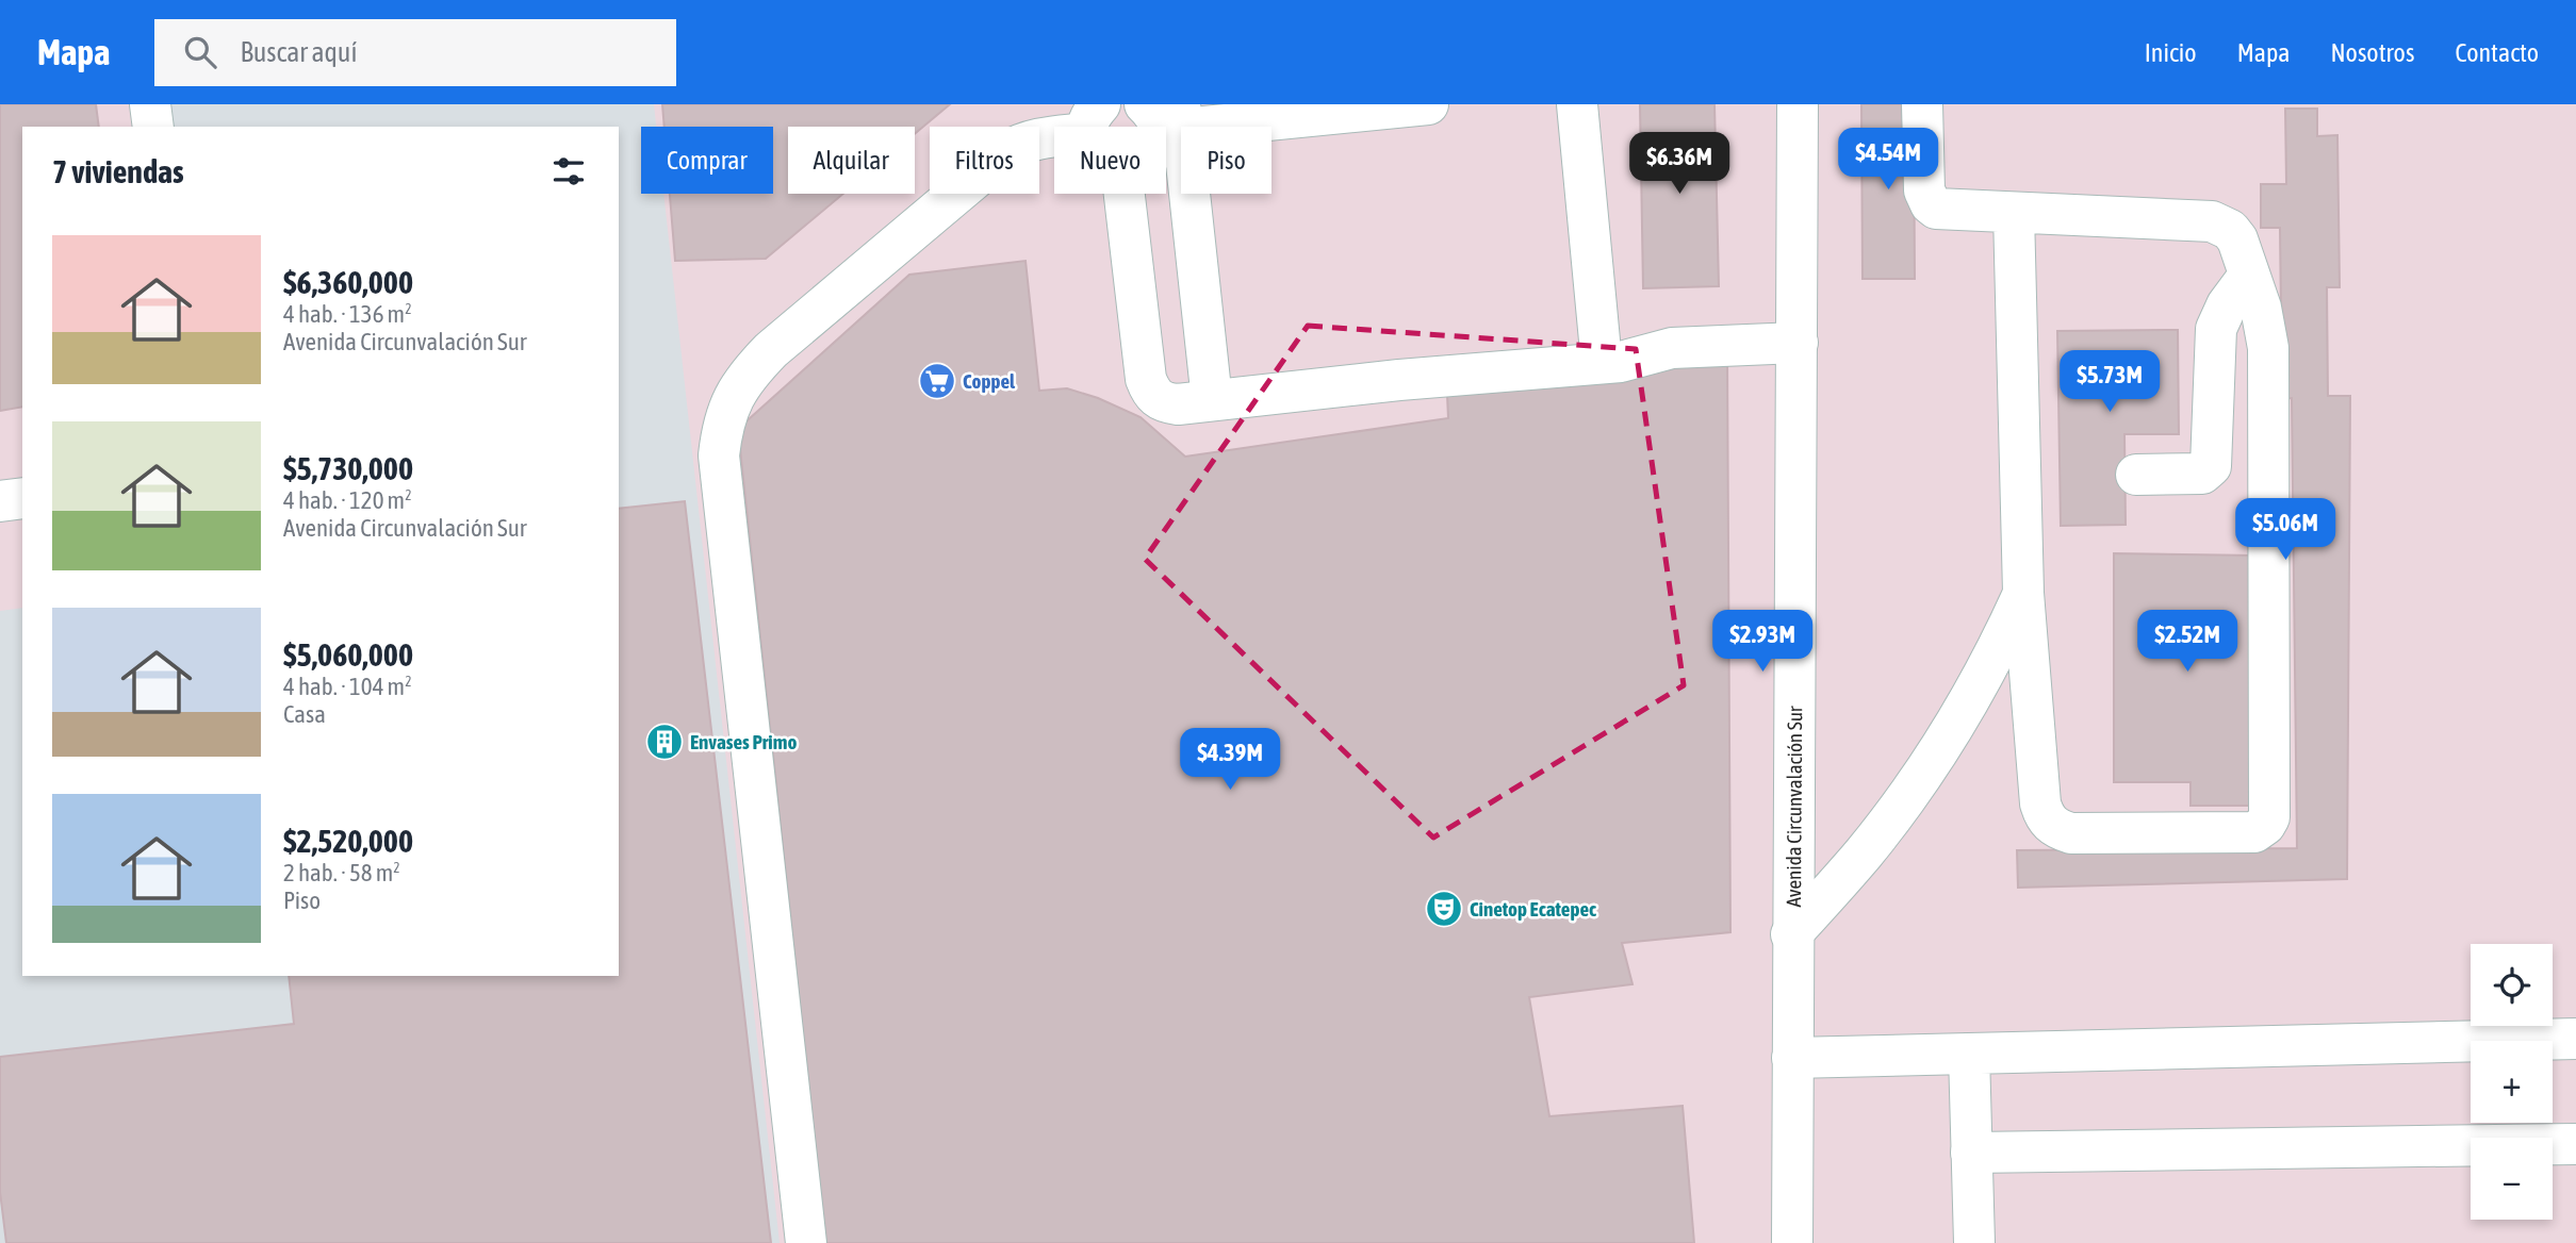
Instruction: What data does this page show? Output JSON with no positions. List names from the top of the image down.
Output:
{
  "streets": {
    "street": ["Avenida Circunvalación Sur"]
  },
  "places": {
    "supermarket": ["Coppel"],
    "building": ["Envases Primo"],
    "theatre": ["Cinetop Ecatepec"]
  },
  "page": {
    "header": "Mapa",
    "search": "Buscar aquí",
    "nav": [
      "Inicio",
      "Mapa",
      "Nosotros",
      "Contacto"
    ],
    "chip": [
      "Comprar",
      "Alquilar",
      "Filtros",
      "Nuevo",
      "Piso"
    ],
    "heading": "7 viviendas",
    "price": [
      "$4.54M",
      "$6.36M",
      "$5.73M",
      "$5.06M",
      "$2.93M",
      "$2.52M",
      "$4.39M"
    ],
    "list": [
      {
        "name": "$6,360,000",
        "note": "4 hab. · 136 m² · Avenida Circunvalación Sur"
      },
      {
        "name": "$5,730,000",
        "note": "4 hab. · 120 m² · Avenida Circunvalación Sur"
      },
      {
        "name": "$5,060,000",
        "note": "4 hab. · 104 m² · Casa"
      },
      {
        "name": "$2,520,000",
        "note": "2 hab. · 58 m² · Piso"
      }
    ],
    "map_buttons": ["+", "−"]
  }
}
